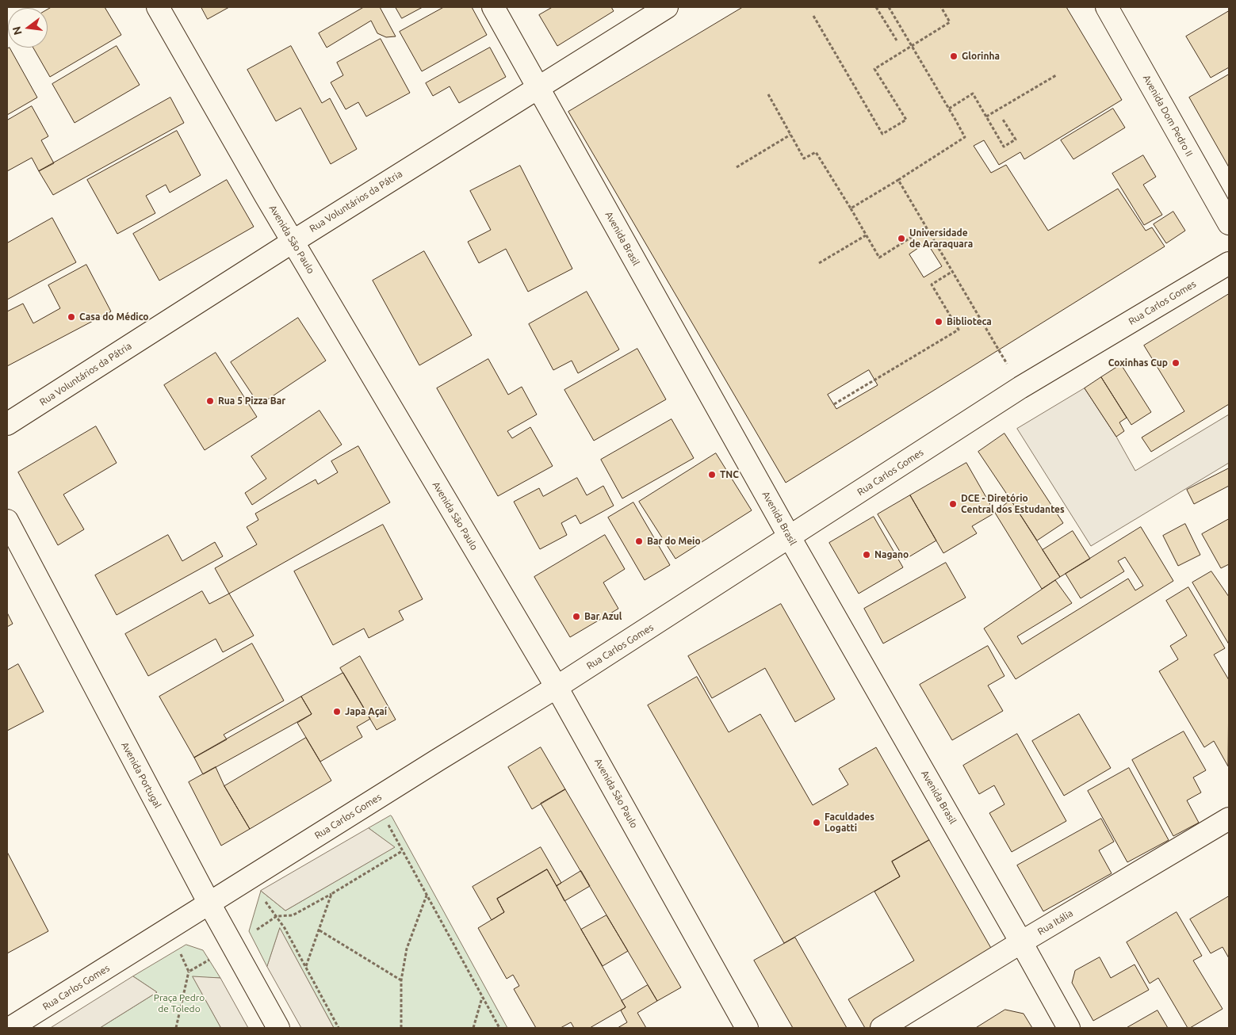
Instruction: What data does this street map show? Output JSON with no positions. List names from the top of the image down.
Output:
{
  "streets": {
    "street": [
      "Avenida Dom Pedro II",
      "Rua Voluntários da Pátria",
      "Avenida Brasil",
      "Avenida São Paulo",
      "Rua Carlos Gomes",
      "Avenida Portugal",
      "Rua Itália"
    ]
  },
  "crossings": [
    ["Rua Voluntários da Pátria", "Avenida Brasil"],
    ["Rua Voluntários da Pátria", "Avenida São Paulo"],
    ["Avenida Brasil", "Rua Carlos Gomes"],
    ["Avenida Brasil", "Rua Itália"],
    ["Avenida São Paulo", "Rua Carlos Gomes"],
    ["Rua Carlos Gomes", "Avenida Portugal"]
  ],
  "parks": ["Praça Pedro de Toledo"],
  "places": [
    "Glorinha",
    "Universidade de Araraquara",
    "Casa do Médico",
    "Biblioteca",
    "Coxinhas Cup",
    "Rua 5 Pizza Bar",
    "TNC",
    "DCE - Diretório Central dos Estudantes",
    "Bar do Meio",
    "Nagano",
    "Bar Azul",
    "Japa Açaí",
    "Faculdades Logatti"
  ],
  "north": "left"
}
